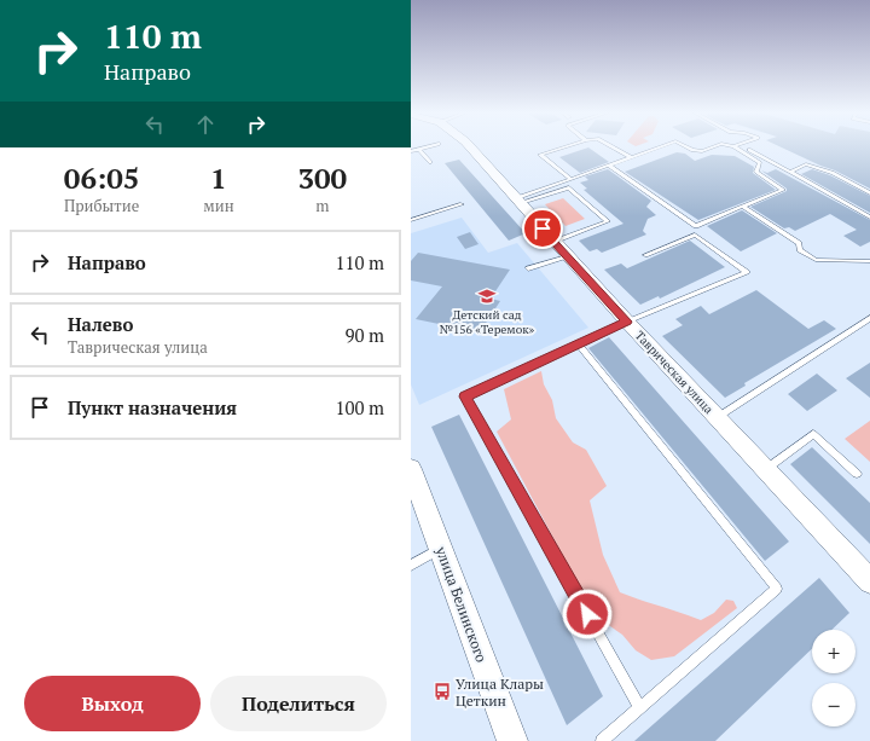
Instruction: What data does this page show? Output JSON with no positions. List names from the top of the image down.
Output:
{
  "streets": {
    "street": ["Таврическая улица", "улица Белинского"]
  },
  "places": {
    "school or university": ["Детский сад №156 «Теремок»"],
    "bus stop": ["Улица Клары Цеткин"]
  },
  "page": {
    "turn": ["110 m", "Направо"],
    "eta": [
      "06:05",
      "Прибытие",
      "1",
      "мин",
      "300",
      "m"
    ],
    "list": [
      {
        "name": "Направо",
        "value": "110 m"
      },
      {
        "name": "Налево",
        "note": "Таврическая улица",
        "value": "90 m"
      },
      {
        "name": "Пункт назначения",
        "value": "100 m"
      }
    ],
    "map_buttons": ["+", "−"],
    "buttons": ["Выход", "Поделиться"]
  }
}
